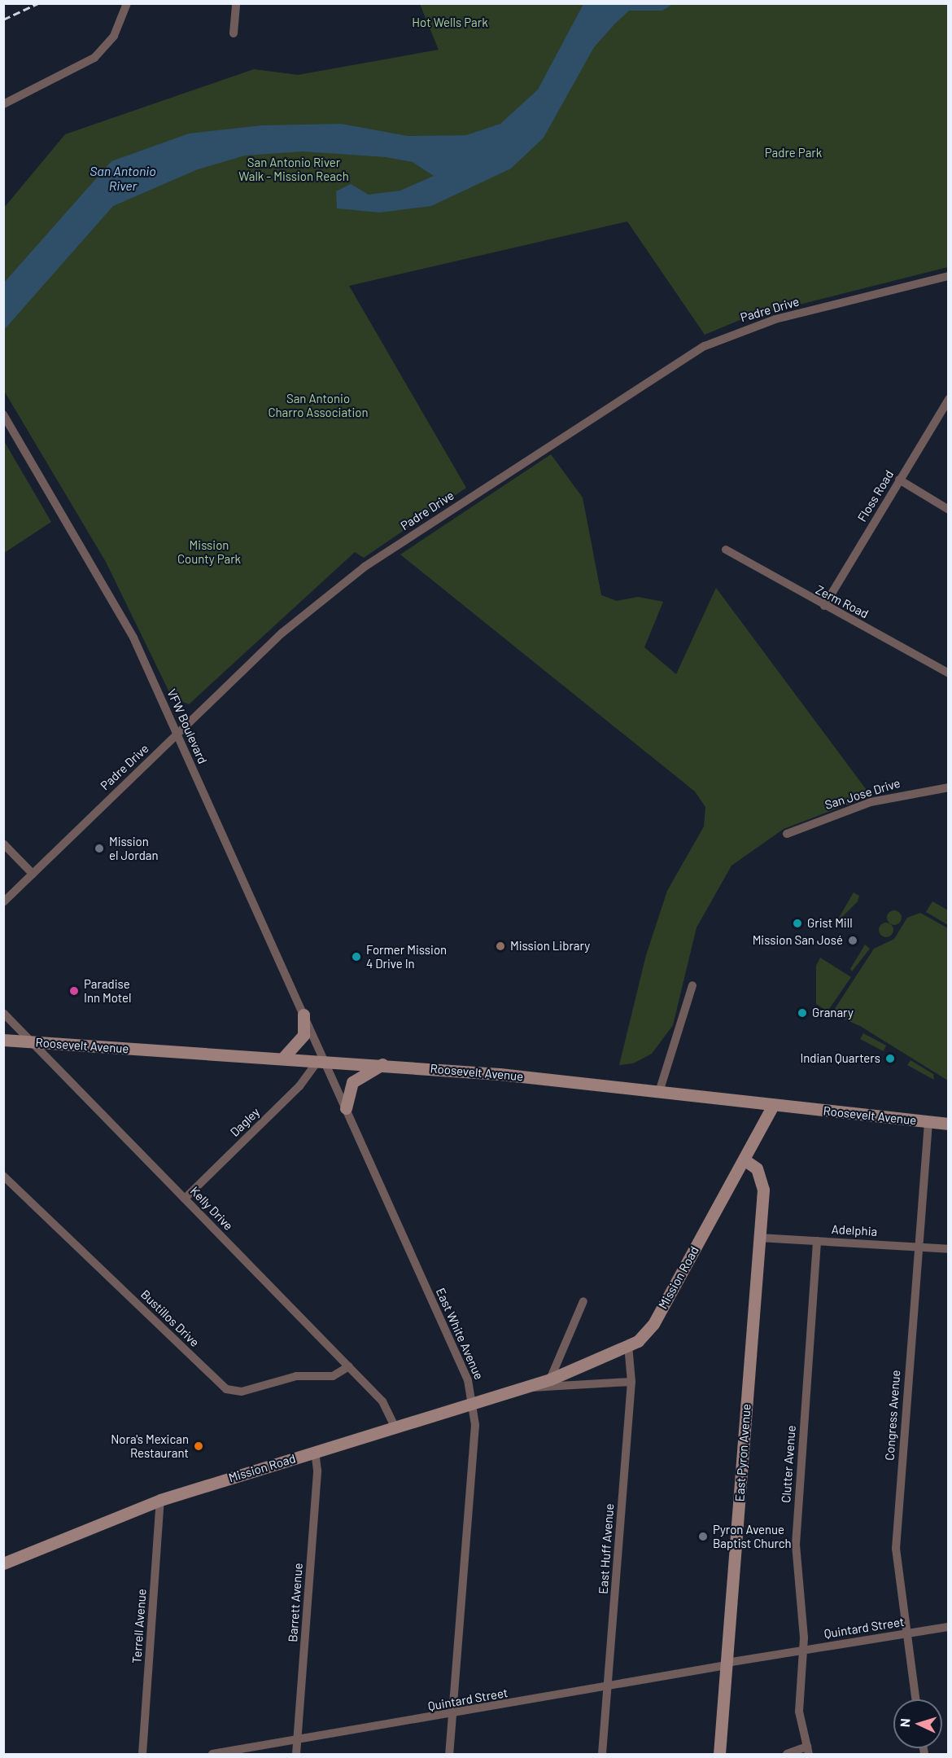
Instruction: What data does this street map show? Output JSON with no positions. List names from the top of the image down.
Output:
{
  "streets": {
    "street": [
      "Padre Drive",
      "Floss Road",
      "Zerm Road",
      "VFW Boulevard",
      "San Jose Drive",
      "Roosevelt Avenue",
      "Dagley",
      "Kelly Drive",
      "Adelphia",
      "Mission Road",
      "Bustillos Drive",
      "East White Avenue",
      "Congress Avenue",
      "East Pyron Avenue",
      "Clutter Avenue",
      "East Huff Avenue",
      "Barrett Avenue",
      "Terrell Avenue",
      "Quintard Street"
    ]
  },
  "crossings": [
    ["Padre Drive", "VFW Boulevard"],
    ["Floss Road", "Zerm Road"],
    ["VFW Boulevard", "Roosevelt Avenue"],
    ["VFW Boulevard", "Dagley"],
    ["VFW Boulevard", "East White Avenue"],
    ["Roosevelt Avenue", "Dagley"],
    ["Roosevelt Avenue", "Kelly Drive"],
    ["Roosevelt Avenue", "Mission Road"],
    ["Roosevelt Avenue", "East White Avenue"],
    ["Roosevelt Avenue", "Congress Avenue"],
    ["Dagley", "Kelly Drive"],
    ["Dagley", "East White Avenue"],
    ["Kelly Drive", "Mission Road"],
    ["Kelly Drive", "Bustillos Drive"],
    ["Adelphia", "Congress Avenue"],
    ["Adelphia", "East Pyron Avenue"],
    ["Adelphia", "Clutter Avenue"],
    ["Mission Road", "East White Avenue"],
    ["Mission Road", "East Pyron Avenue"],
    ["Mission Road", "East Huff Avenue"],
    ["Mission Road", "Barrett Avenue"],
    ["Mission Road", "Terrell Avenue"],
    ["East White Avenue", "Quintard Street"],
    ["Congress Avenue", "Quintard Street"],
    ["East Pyron Avenue", "Quintard Street"],
    ["Clutter Avenue", "Quintard Street"],
    ["East Huff Avenue", "Quintard Street"],
    ["Barrett Avenue", "Quintard Street"]
  ],
  "water": ["San Antonio River"],
  "parks": [
    "Hot Wells Park",
    "Padre Park",
    "San Antonio River Walk - Mission Reach",
    "San Antonio Charro Association",
    "Mission County Park"
  ],
  "places": [
    "Mission el Jordan",
    "Grist Mill",
    "Mission San José",
    "Mission Library",
    "Former Mission 4 Drive In",
    "Paradise Inn Motel",
    "Granary",
    "Indian Quarters",
    "Nora's Mexican Restaurant",
    "Pyron Avenue Baptist Church"
  ],
  "north": "left"
}
